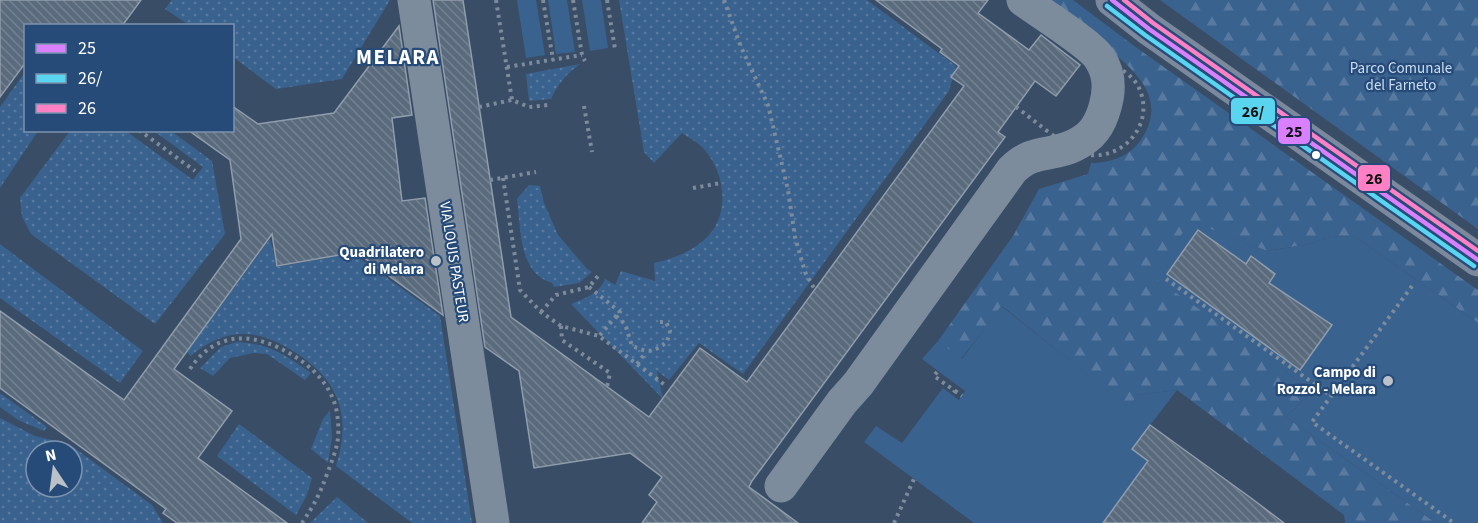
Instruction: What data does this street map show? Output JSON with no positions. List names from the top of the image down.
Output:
{
  "streets": {
    "street": ["VIA LOUIS PASTEUR"]
  },
  "districts": ["MELARA"],
  "parks": ["Parco Comunale del Farneto"],
  "places": ["Quadrilatero di Melara", "Campo di Rozzol - Melara"],
  "lines": ["transit line 25", "transit line 26", "transit line 26/"],
  "legend": ["25", "26/", "26"],
  "north": "top"
}
